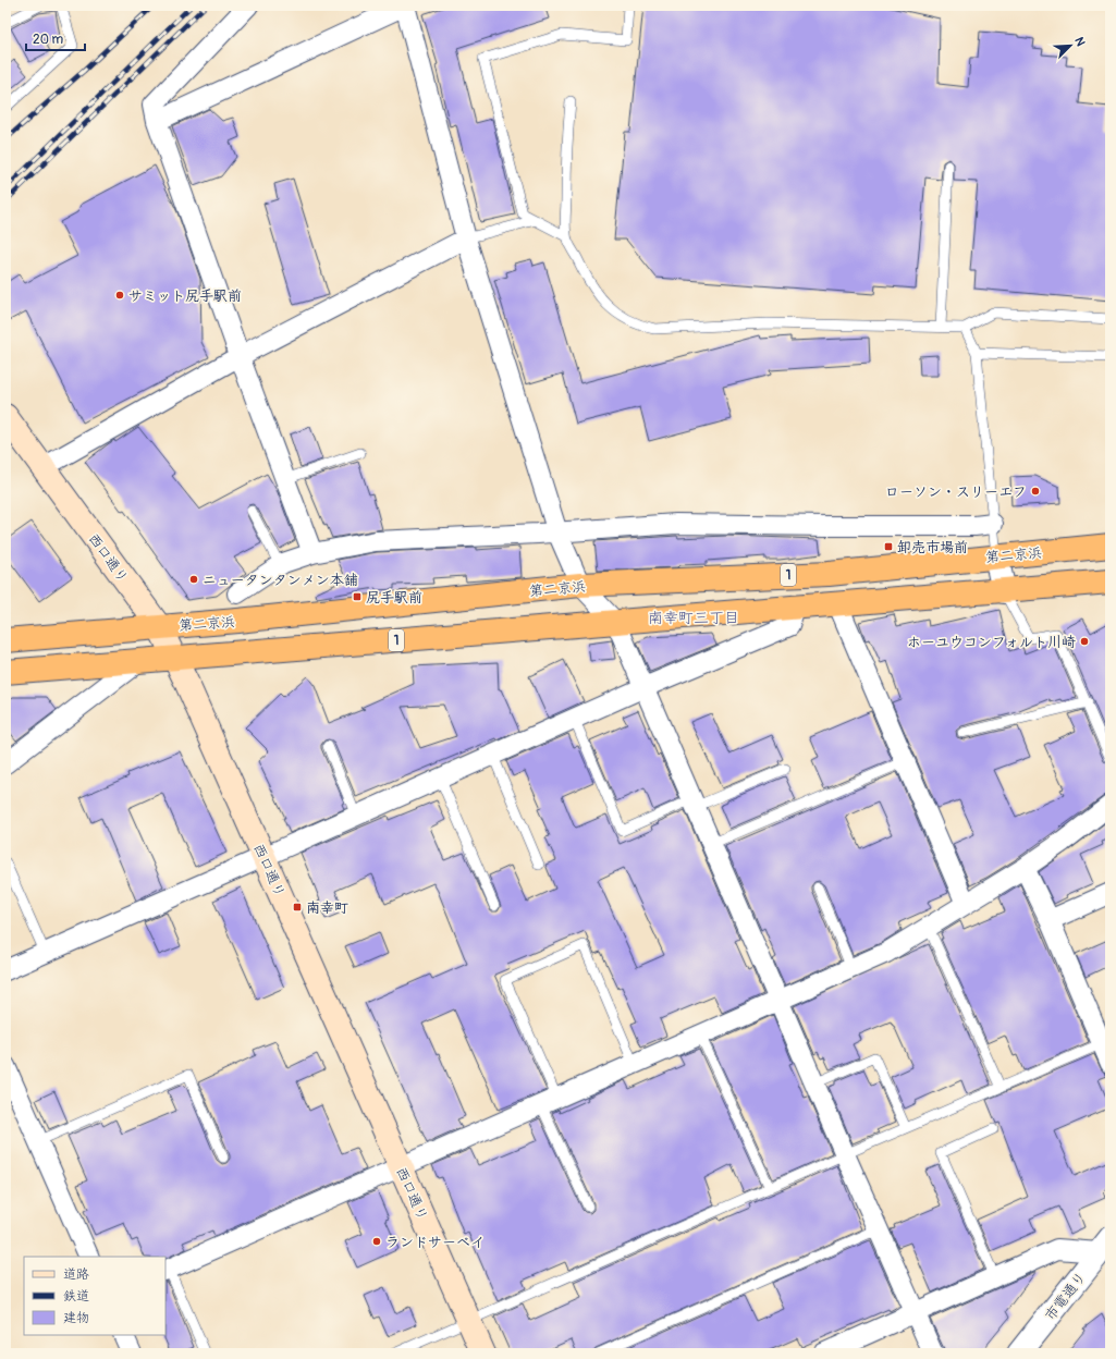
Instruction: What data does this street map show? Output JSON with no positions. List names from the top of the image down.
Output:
{
  "streets": {
    "highway": ["第二京浜", "1"],
    "main road": ["西口通り"],
    "street": ["市電通り"]
  },
  "crossings": [
    ["第二京浜", "西口通り"],
    ["西口通り", "1"]
  ],
  "districts": ["南幸町三丁目"],
  "places": {
    "other": [
      "サミット尻手駅前",
      "ローソン・スリーエフ",
      "ニュータンタンメン本舗",
      "ホーユウコンフォルト川崎",
      "ランドサーベイ"
    ],
    "transit": ["卸売市場前", "尻手駅前", "南幸町"]
  },
  "legend": ["道路", "鉄道", "建物"],
  "scale_bar": "20 m",
  "north": "top right"
}
